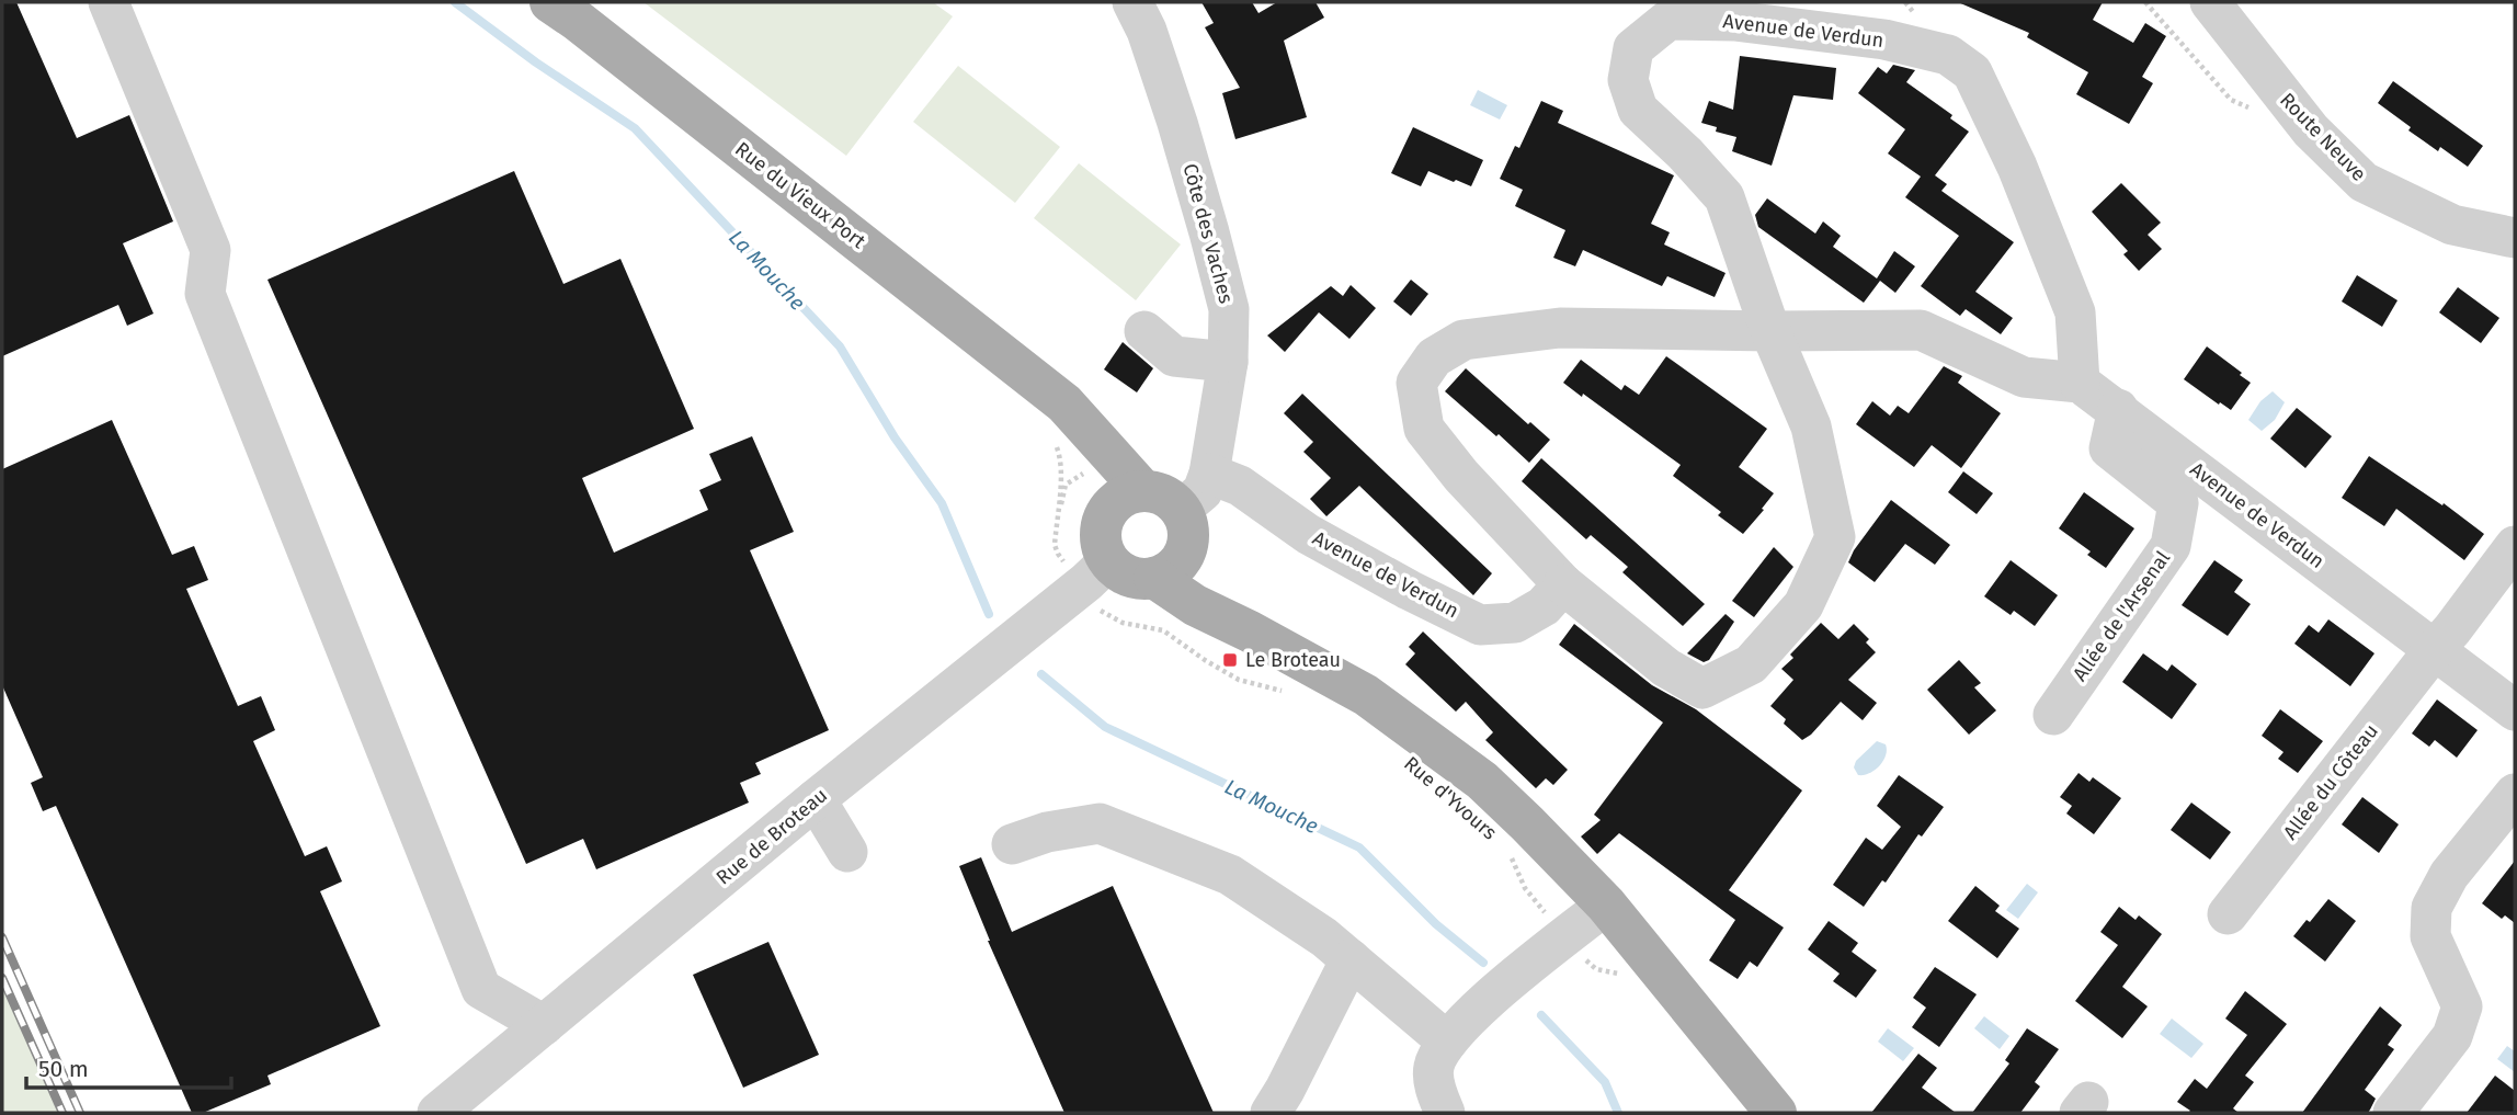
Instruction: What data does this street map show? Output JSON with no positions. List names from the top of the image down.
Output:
{
  "streets": {
    "main road": ["Rue du Vieux Port", "Rue d'Yvours"],
    "street": [
      "Avenue de Verdun",
      "Route Neuve",
      "Côte des Vaches",
      "Allée de l'Arsenal",
      "Allée du Côteau",
      "Rue de Broteau"
    ]
  },
  "crossings": [
    ["Avenue de Verdun", "Côte des Vaches"],
    ["Avenue de Verdun", "Allée de l'Arsenal"],
    ["Avenue de Verdun", "Allée du Côteau"],
    ["Rue du Vieux Port", "Rue d'Yvours"],
    ["Rue du Vieux Port", "Rue de Broteau"],
    ["Rue d'Yvours", "Rue de Broteau"]
  ],
  "water": ["La Mouche"],
  "places": {
    "transit": ["Le Broteau"]
  },
  "scale_bar": "50 m"
}
